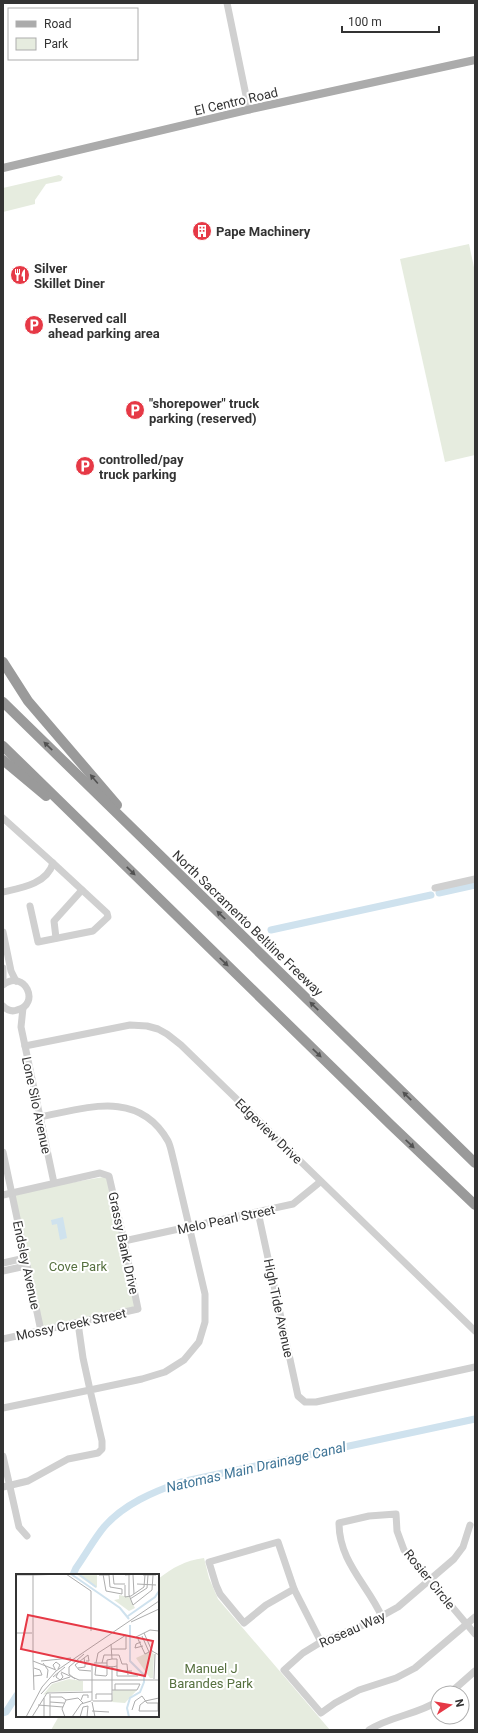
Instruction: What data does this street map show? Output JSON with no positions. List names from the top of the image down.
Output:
{
  "streets": {
    "highway": ["North Sacramento Beltline Freeway"],
    "main road": ["El Centro Road"],
    "street": [
      "Lone Silo Avenue",
      "Edgeview Drive",
      "Melo Pearl Street",
      "Grassy Bank Drive",
      "Endsley Avenue",
      "High Tide Avenue",
      "Mossy Creek Street",
      "Rosier Circle",
      "Roseau Way"
    ]
  },
  "crossings": [
    ["Lone Silo Avenue", "Edgeview Drive"],
    ["Lone Silo Avenue", "Grassy Bank Drive"],
    ["Edgeview Drive", "Melo Pearl Street"],
    ["Melo Pearl Street", "Grassy Bank Drive"],
    ["Melo Pearl Street", "High Tide Avenue"],
    ["Grassy Bank Drive", "Mossy Creek Street"],
    ["Endsley Avenue", "Mossy Creek Street"],
    ["Rosier Circle", "Roseau Way"]
  ],
  "water": ["Natomas Main Drainage Canal"],
  "parks": ["Cove Park", "Manuel J Barandes Park"],
  "places": {
    "building": ["Pape Machinery"],
    "restaurant": ["Silver Skillet Diner"],
    "parking": ["Reserved call ahead parking area", "\"shorepower\" truck parking (reserved)", "controlled/pay truck parking"]
  },
  "legend": ["Road", "Park"],
  "scale_bar": "100 m",
  "north": "right"
}
